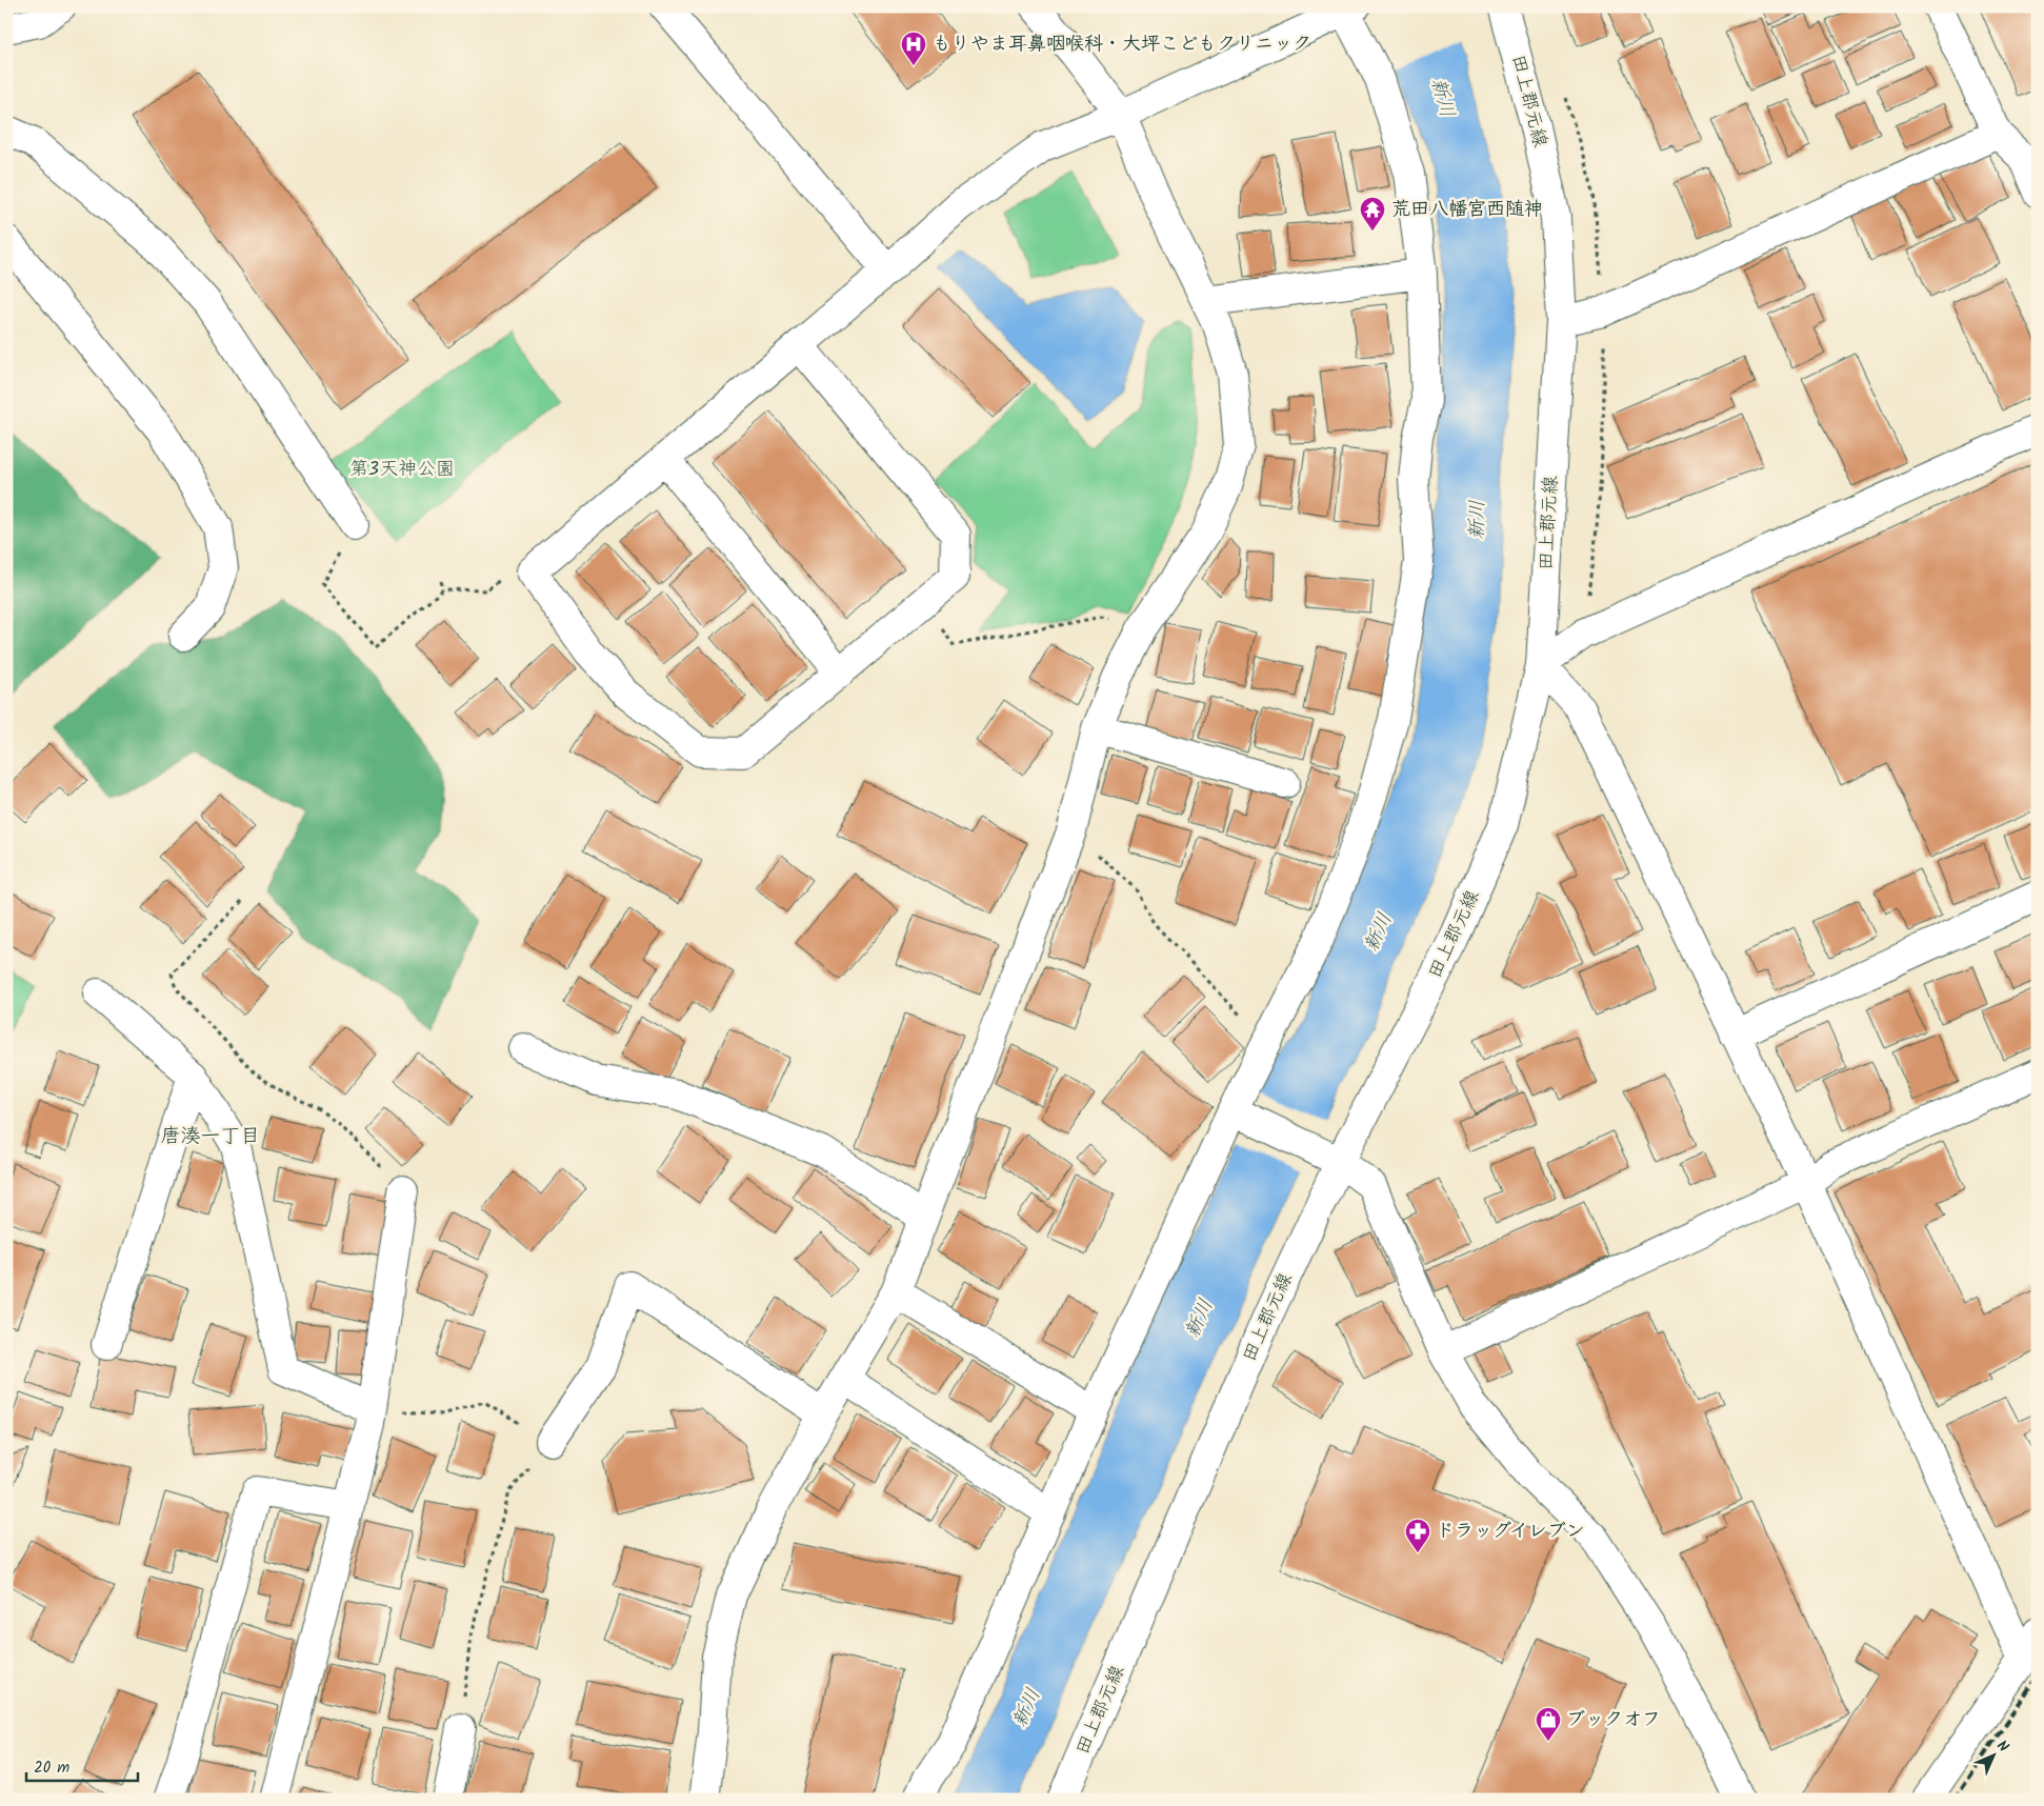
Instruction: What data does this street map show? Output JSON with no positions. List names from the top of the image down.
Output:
{
  "streets": {
    "street": ["田上郡元線"]
  },
  "districts": ["唐湊一丁目"],
  "water": ["新川"],
  "parks": ["第3天神公園"],
  "places": {
    "hospital": ["もりやま耳鼻咽喉科・大坪こどもクリニック"],
    "temple": ["荒田八幡宮西随神"],
    "pharmacy": ["ドラッグイレブン"],
    "shop": ["ブックオフ"]
  },
  "scale_bar": "20 m",
  "north": "top right"
}
